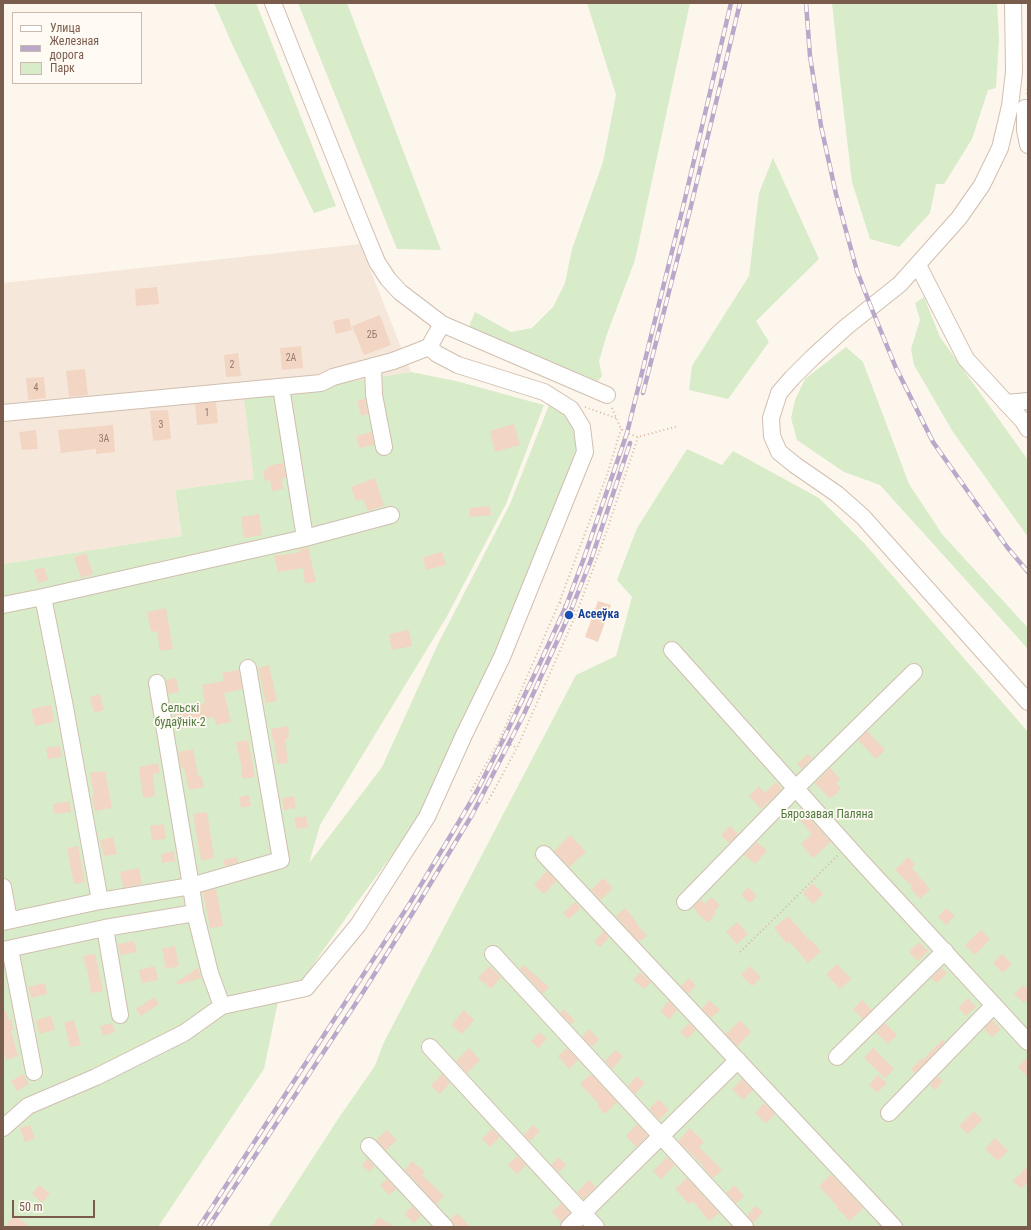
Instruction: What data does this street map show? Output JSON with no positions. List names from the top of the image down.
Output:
{
  "parks": ["Сельскі будаўнік-2", "Бярозавая Паляна"],
  "places": ["Асееўка"],
  "house_numbers": [
    "2Б",
    "2А",
    "2",
    "4",
    "1",
    "3",
    "3А"
  ],
  "legend": ["Улица", "Железная дорога", "Парк"],
  "scale_bar": "50 m"
}
